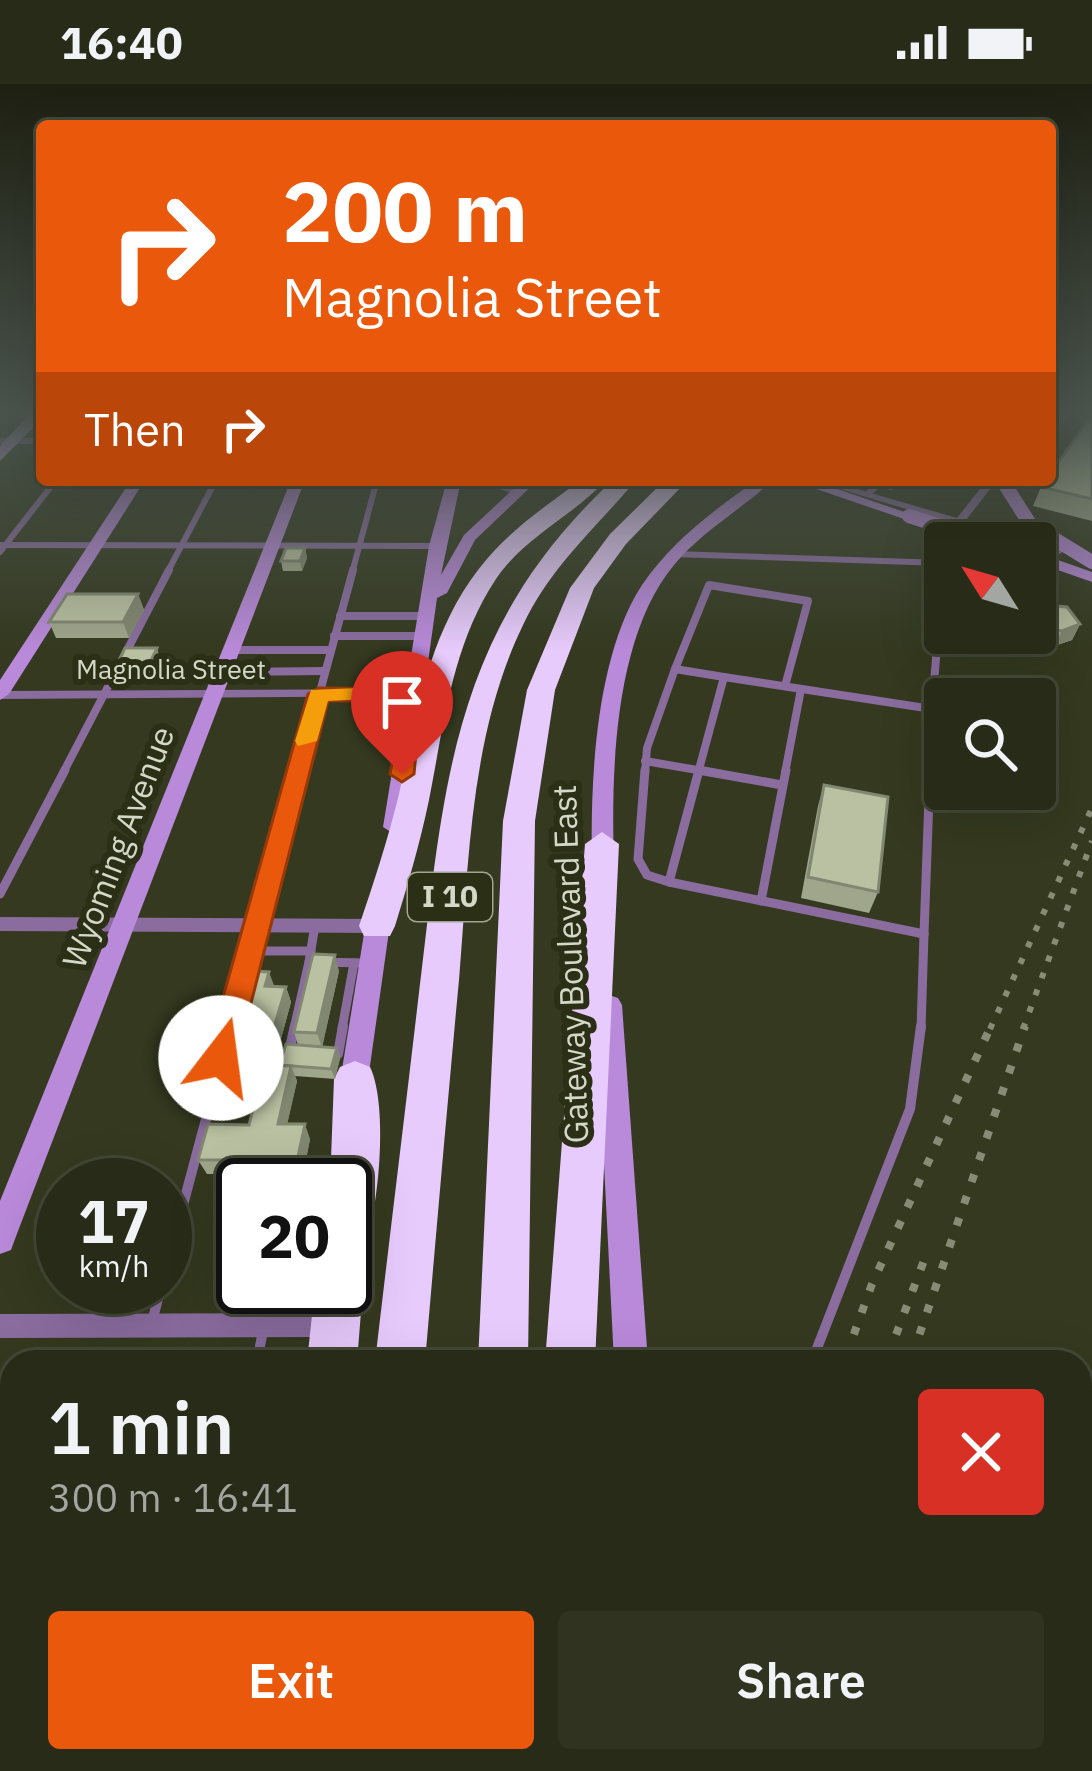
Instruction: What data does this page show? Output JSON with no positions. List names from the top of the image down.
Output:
{
  "streets": {
    "highway": ["I 10"],
    "main road": ["Wyoming Avenue", "Gateway Boulevard East"],
    "street": ["Magnolia Street"]
  },
  "crossings": [
    ["Magnolia Street", "Wyoming Avenue"]
  ],
  "north": "top left",
  "page": {
    "status": "16:40",
    "turn": ["200 m", "Magnolia Street"],
    "then": "Then",
    "speed": "17 km/h",
    "limit": "20",
    "heading": ["1 min", "300 m · 16:41"],
    "buttons": ["Exit", "Share"]
  }
}
